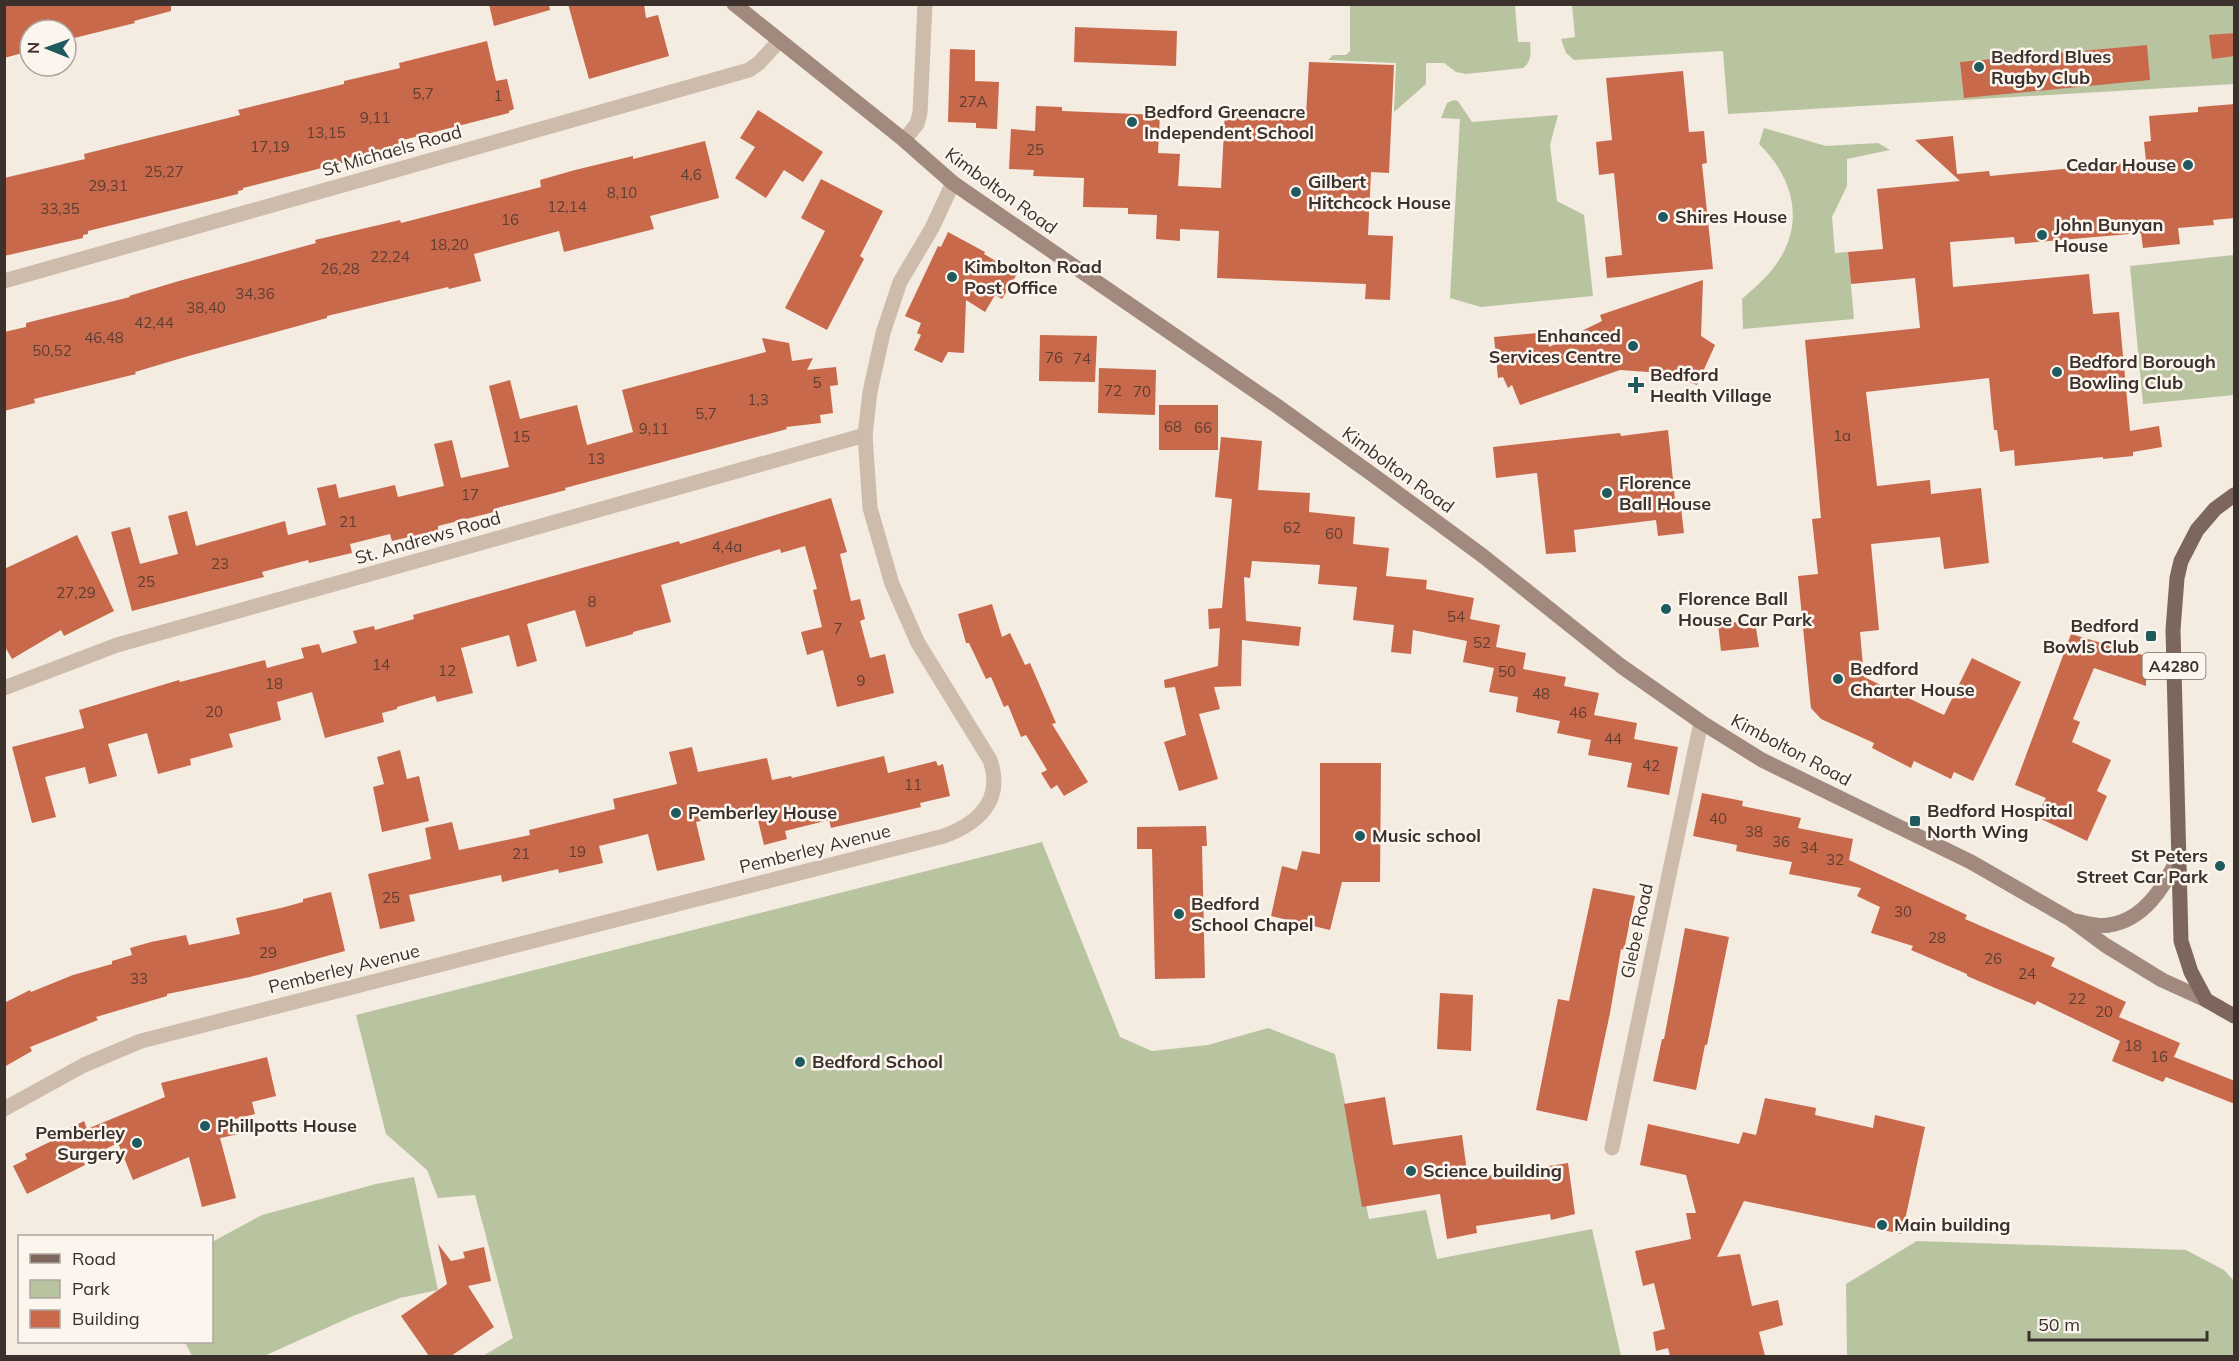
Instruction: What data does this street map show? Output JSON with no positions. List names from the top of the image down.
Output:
{
  "streets": {
    "main road": ["Kimbolton Road", "A4280"],
    "street": [
      "St Michaels Road",
      "St. Andrews Road",
      "Pemberley Avenue",
      "Glebe Road"
    ]
  },
  "crossings": [
    ["St Michaels Road", "Kimbolton Road"],
    ["Kimbolton Road", "A4280"],
    ["Kimbolton Road", "Pemberley Avenue"],
    ["Kimbolton Road", "Glebe Road"],
    ["St. Andrews Road", "Pemberley Avenue"]
  ],
  "places": {
    "other": [
      "Bedford Blues Rugby Club",
      "Bedford Greenacre Independent School",
      "Cedar House",
      "Gilbert Hitchcock House",
      "Shires House",
      "John Bunyan House",
      "Kimbolton Road Post Office",
      "Enhanced Services Centre",
      "Bedford Borough Bowling Club",
      "Florence Ball House",
      "Florence Ball House Car Park",
      "Bedford Charter House",
      "Pemberley House",
      "Music school",
      "St Peters Street Car Park",
      "Bedford School Chapel",
      "Bedford School",
      "Phillpotts House",
      "Pemberley Surgery",
      "Science building",
      "Main building"
    ],
    "health": ["Bedford Health Village"],
    "transit": ["Bedford Bowls Club", "Bedford Hospital North Wing"]
  },
  "house_numbers": [
    "5,7",
    "1",
    "27A",
    "9,11",
    "13,15",
    "17,19",
    "25",
    "25,27",
    "4,6",
    "29,31",
    "8,10",
    "12,14",
    "33,35",
    "16",
    "18,20",
    "22,24",
    "26,28",
    "34,36",
    "38,40",
    "42,44",
    "46,48",
    "50,52",
    "76",
    "74",
    "5",
    "72",
    "70",
    "1,3",
    "5,7",
    "68",
    "66",
    "9,11",
    "1a",
    "15",
    "13",
    "17",
    "21",
    "62",
    "60",
    "4,4a",
    "23",
    "25",
    "27,29",
    "8",
    "54",
    "7",
    "52",
    "14",
    "12",
    "50",
    "9",
    "18",
    "48",
    "20",
    "46",
    "44",
    "42",
    "11",
    "40",
    "38",
    "36",
    "34",
    "19",
    "21",
    "32",
    "25",
    "30",
    "28",
    "29",
    "26",
    "24",
    "33",
    "22",
    "20",
    "18",
    "16"
  ],
  "legend": ["Road", "Park", "Building"],
  "scale_bar": "50 m",
  "north": "left"
}
